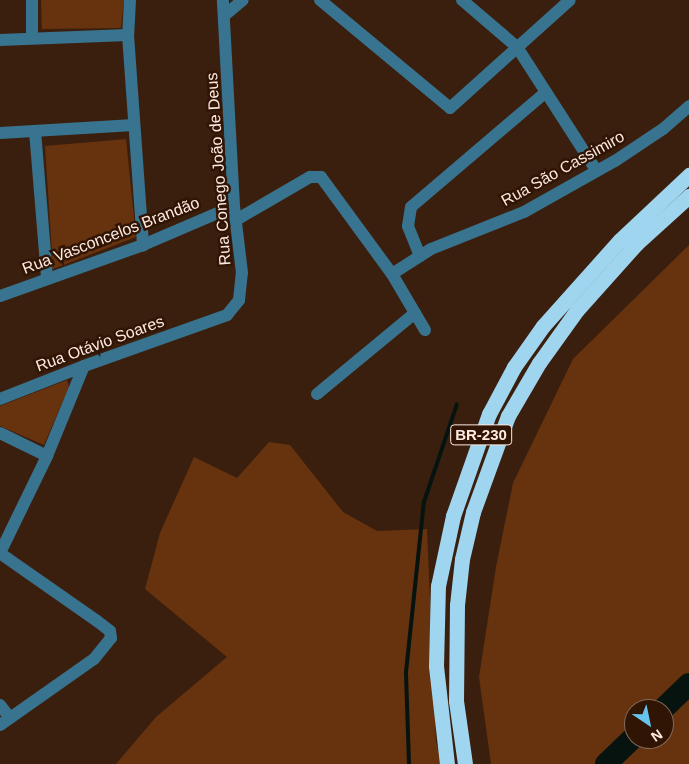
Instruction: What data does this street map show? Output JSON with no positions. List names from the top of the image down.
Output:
{
  "streets": {
    "highway": ["BR-230"],
    "street": [
      "Rua Conego João de Deus",
      "Rua São Cassimiro",
      "Rua Vasconcelos Brandão",
      "Rua Otávio Soares"
    ]
  },
  "crossings": [
    ["Rua Conego João de Deus", "Rua Vasconcelos Brandão"],
    ["Rua Conego João de Deus", "Rua Otávio Soares"]
  ],
  "north": "bottom right"
}
